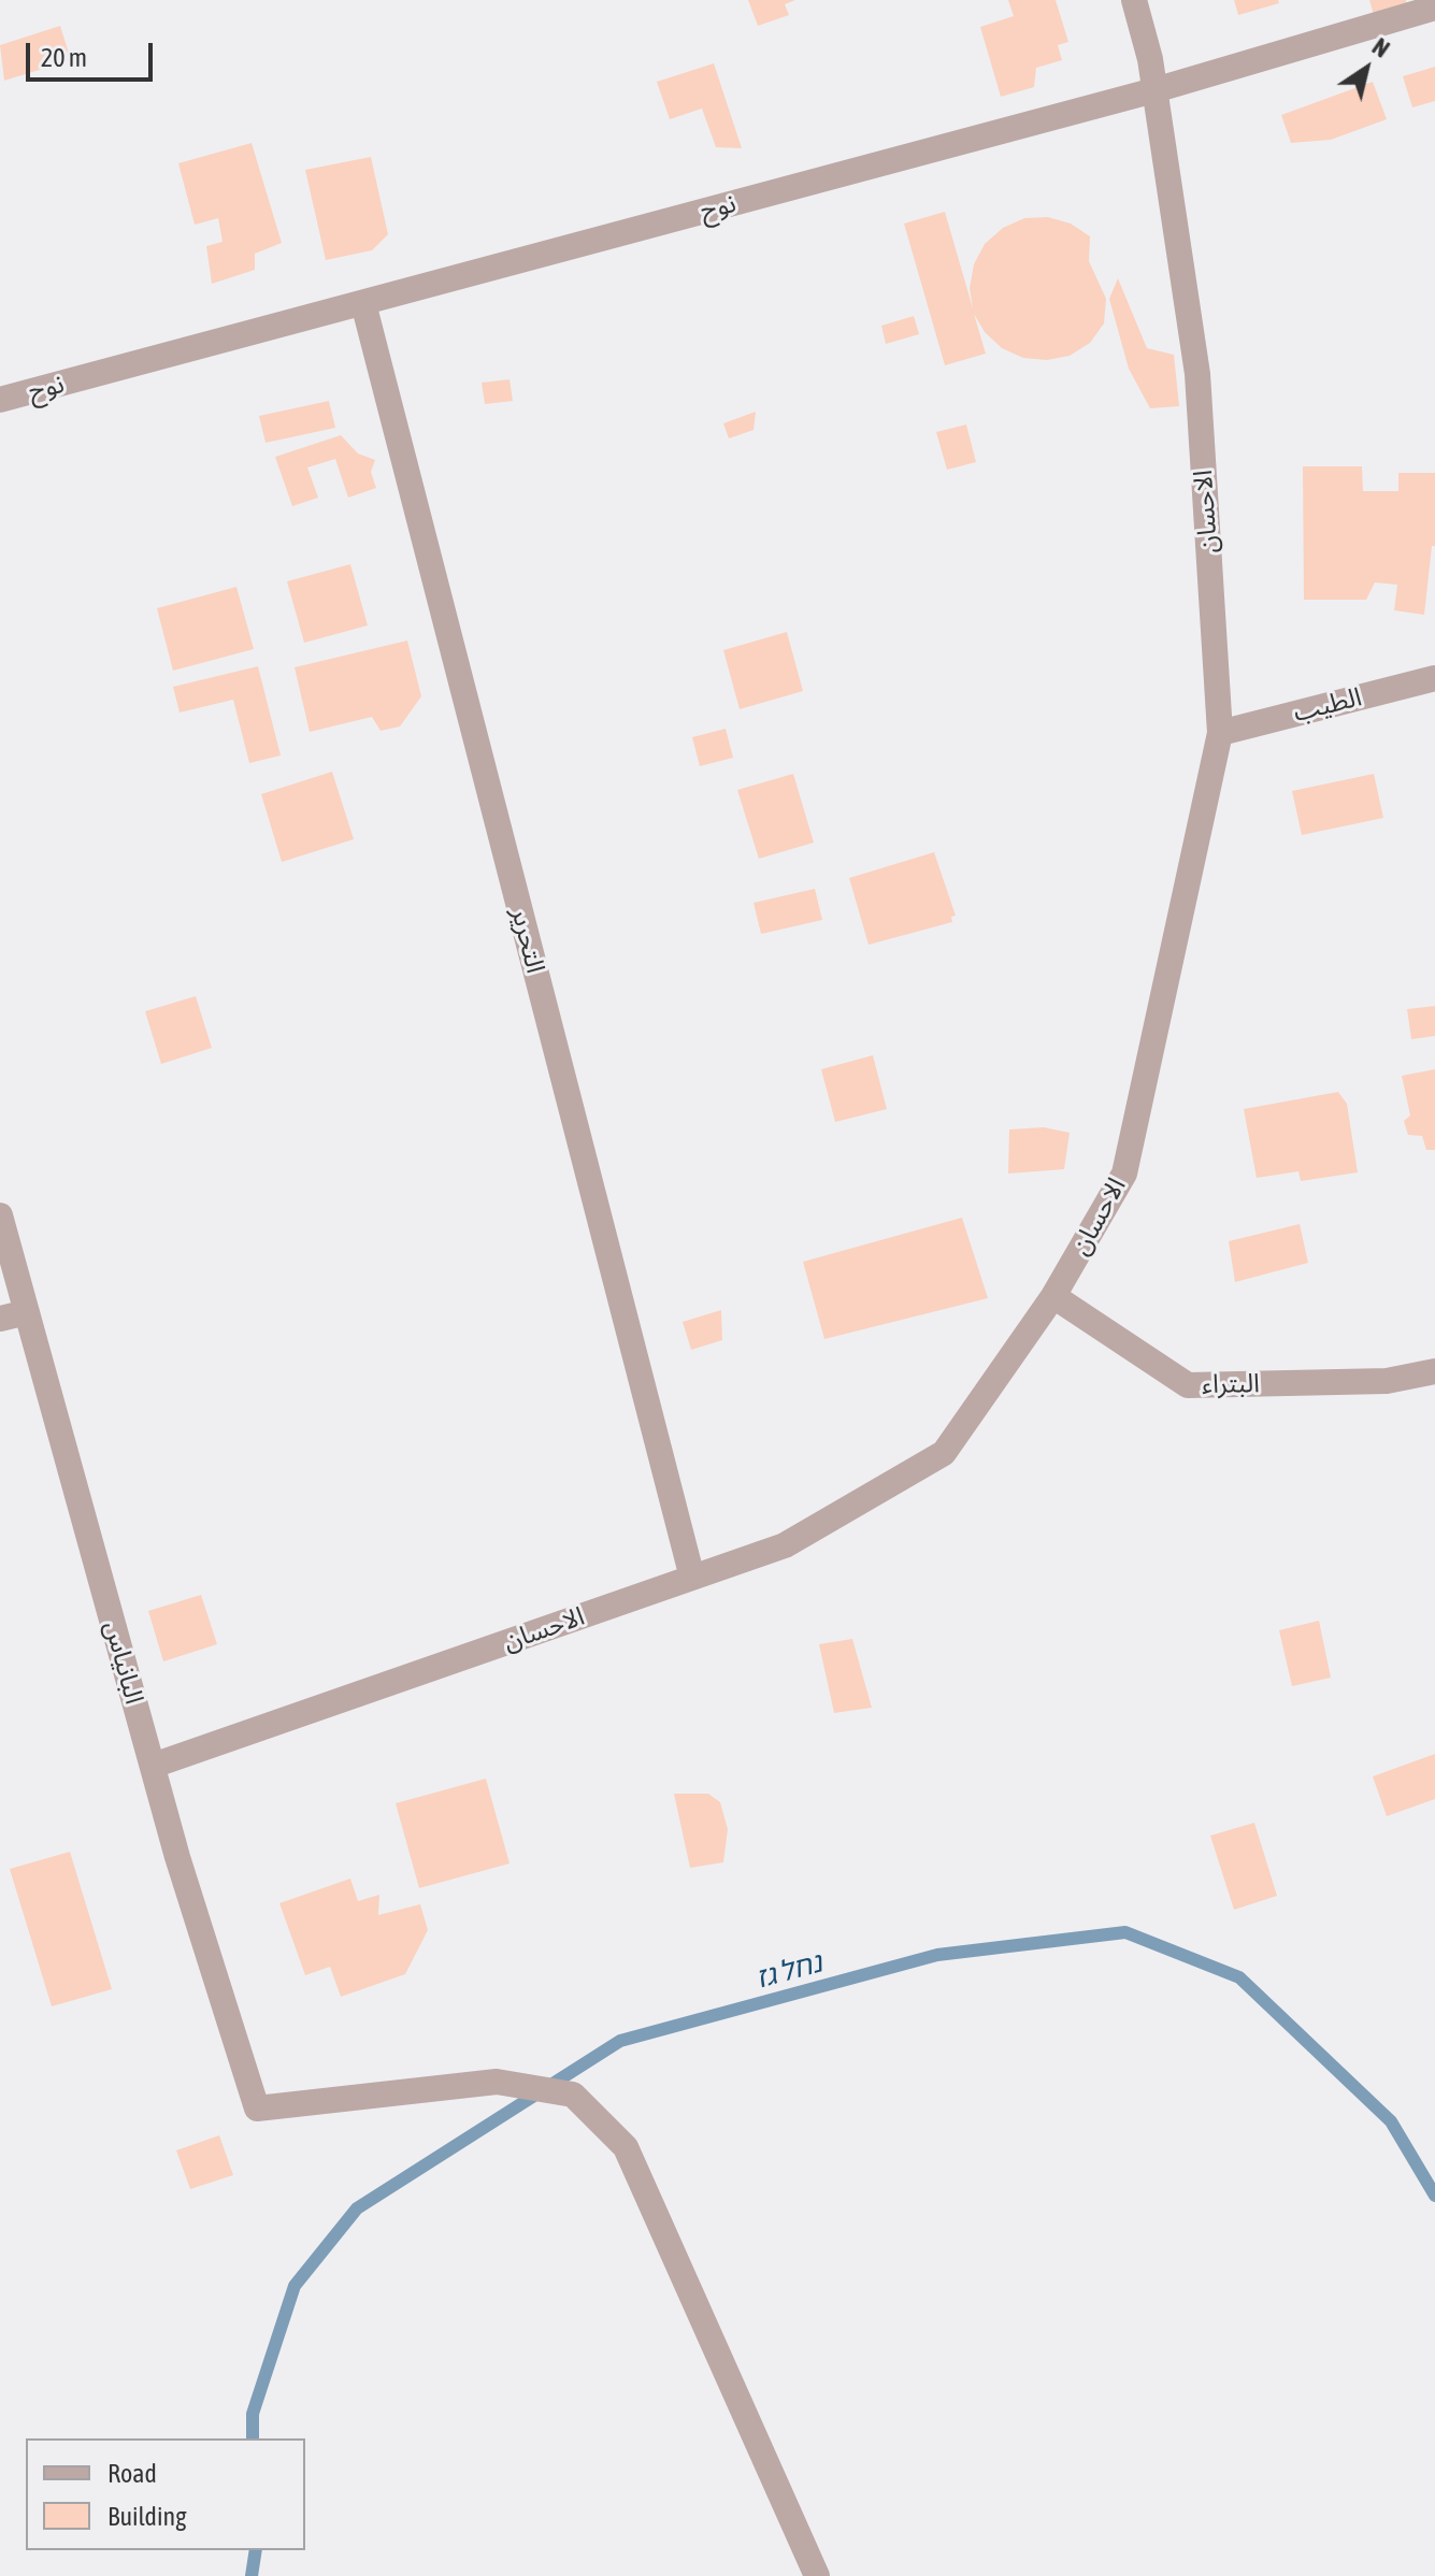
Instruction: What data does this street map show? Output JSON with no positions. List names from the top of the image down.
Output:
{
  "streets": {
    "street": [
      "نوح",
      "الاحسان",
      "الطيب",
      "التحرير",
      "البتراء",
      "البانياس"
    ]
  },
  "crossings": [
    ["نوح", "الاحسان"],
    ["نوح", "التحرير"],
    ["الاحسان", "الطيب"],
    ["الاحسان", "التحرير"],
    ["الاحسان", "البتراء"],
    ["الاحسان", "البانياس"]
  ],
  "water": ["נחל גז"],
  "legend": ["Road", "Building"],
  "scale_bar": "20 m",
  "north": "top right"
}
